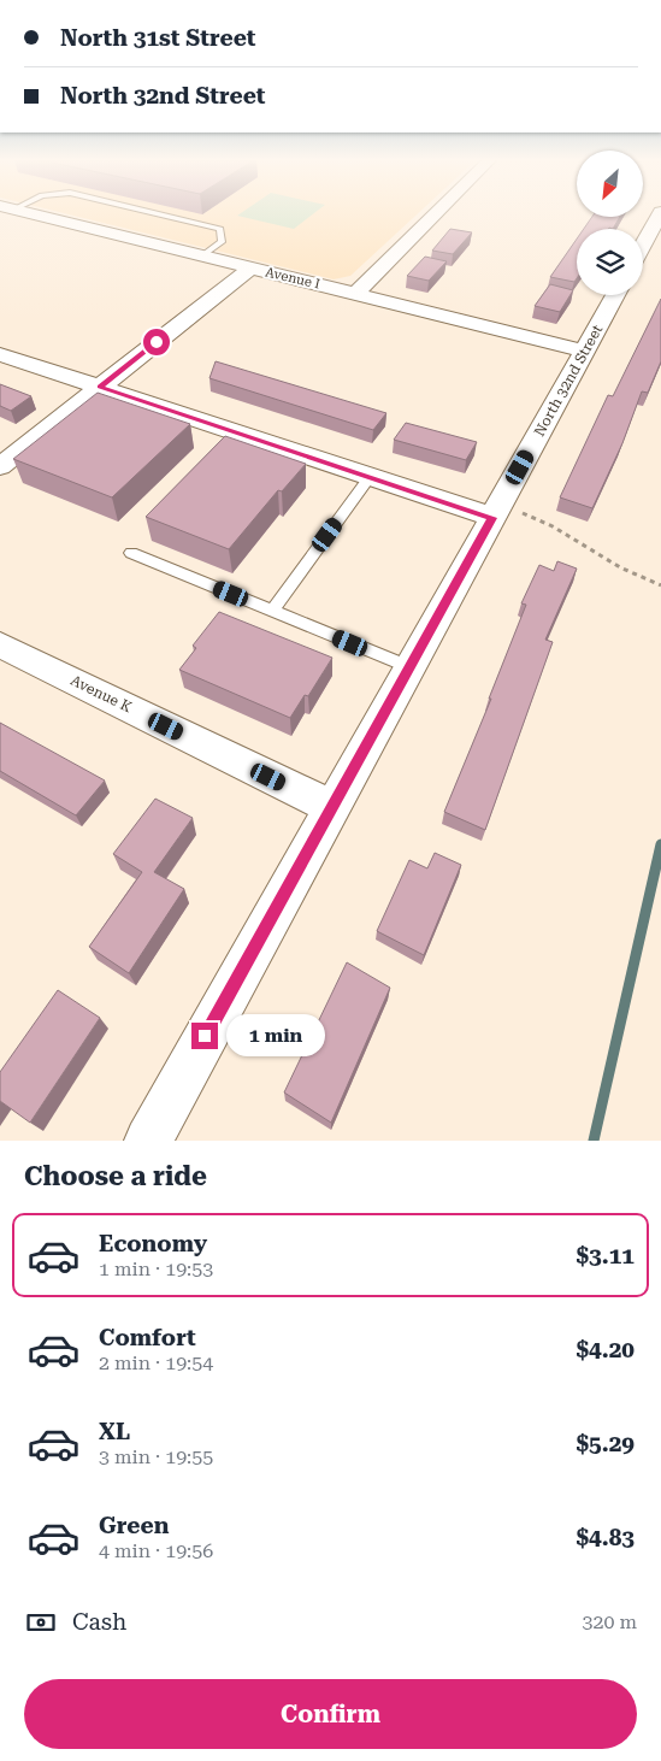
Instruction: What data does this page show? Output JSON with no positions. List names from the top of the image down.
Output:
{
  "streets": {
    "street": ["Avenue I", "North 32nd Street", "Avenue K"]
  },
  "crossings": [
    ["Avenue I", "North 32nd Street"],
    ["North 32nd Street", "Avenue K"]
  ],
  "north": "bottom left",
  "page": {
    "banner": ["North 31st Street", "North 32nd Street"],
    "bubble": "1 min",
    "heading": "Choose a ride",
    "list": [
      {
        "name": "Economy",
        "note": "1 min · 19:53",
        "value": "$3.11"
      },
      {
        "name": "Comfort",
        "note": "2 min · 19:54",
        "value": "$4.20"
      },
      {
        "name": "XL",
        "note": "3 min · 19:55",
        "value": "$5.29"
      },
      {
        "name": "Green",
        "note": "4 min · 19:56",
        "value": "$4.83"
      }
    ],
    "pay": ["Cash", "320 m"],
    "buttons": "Confirm"
  }
}
